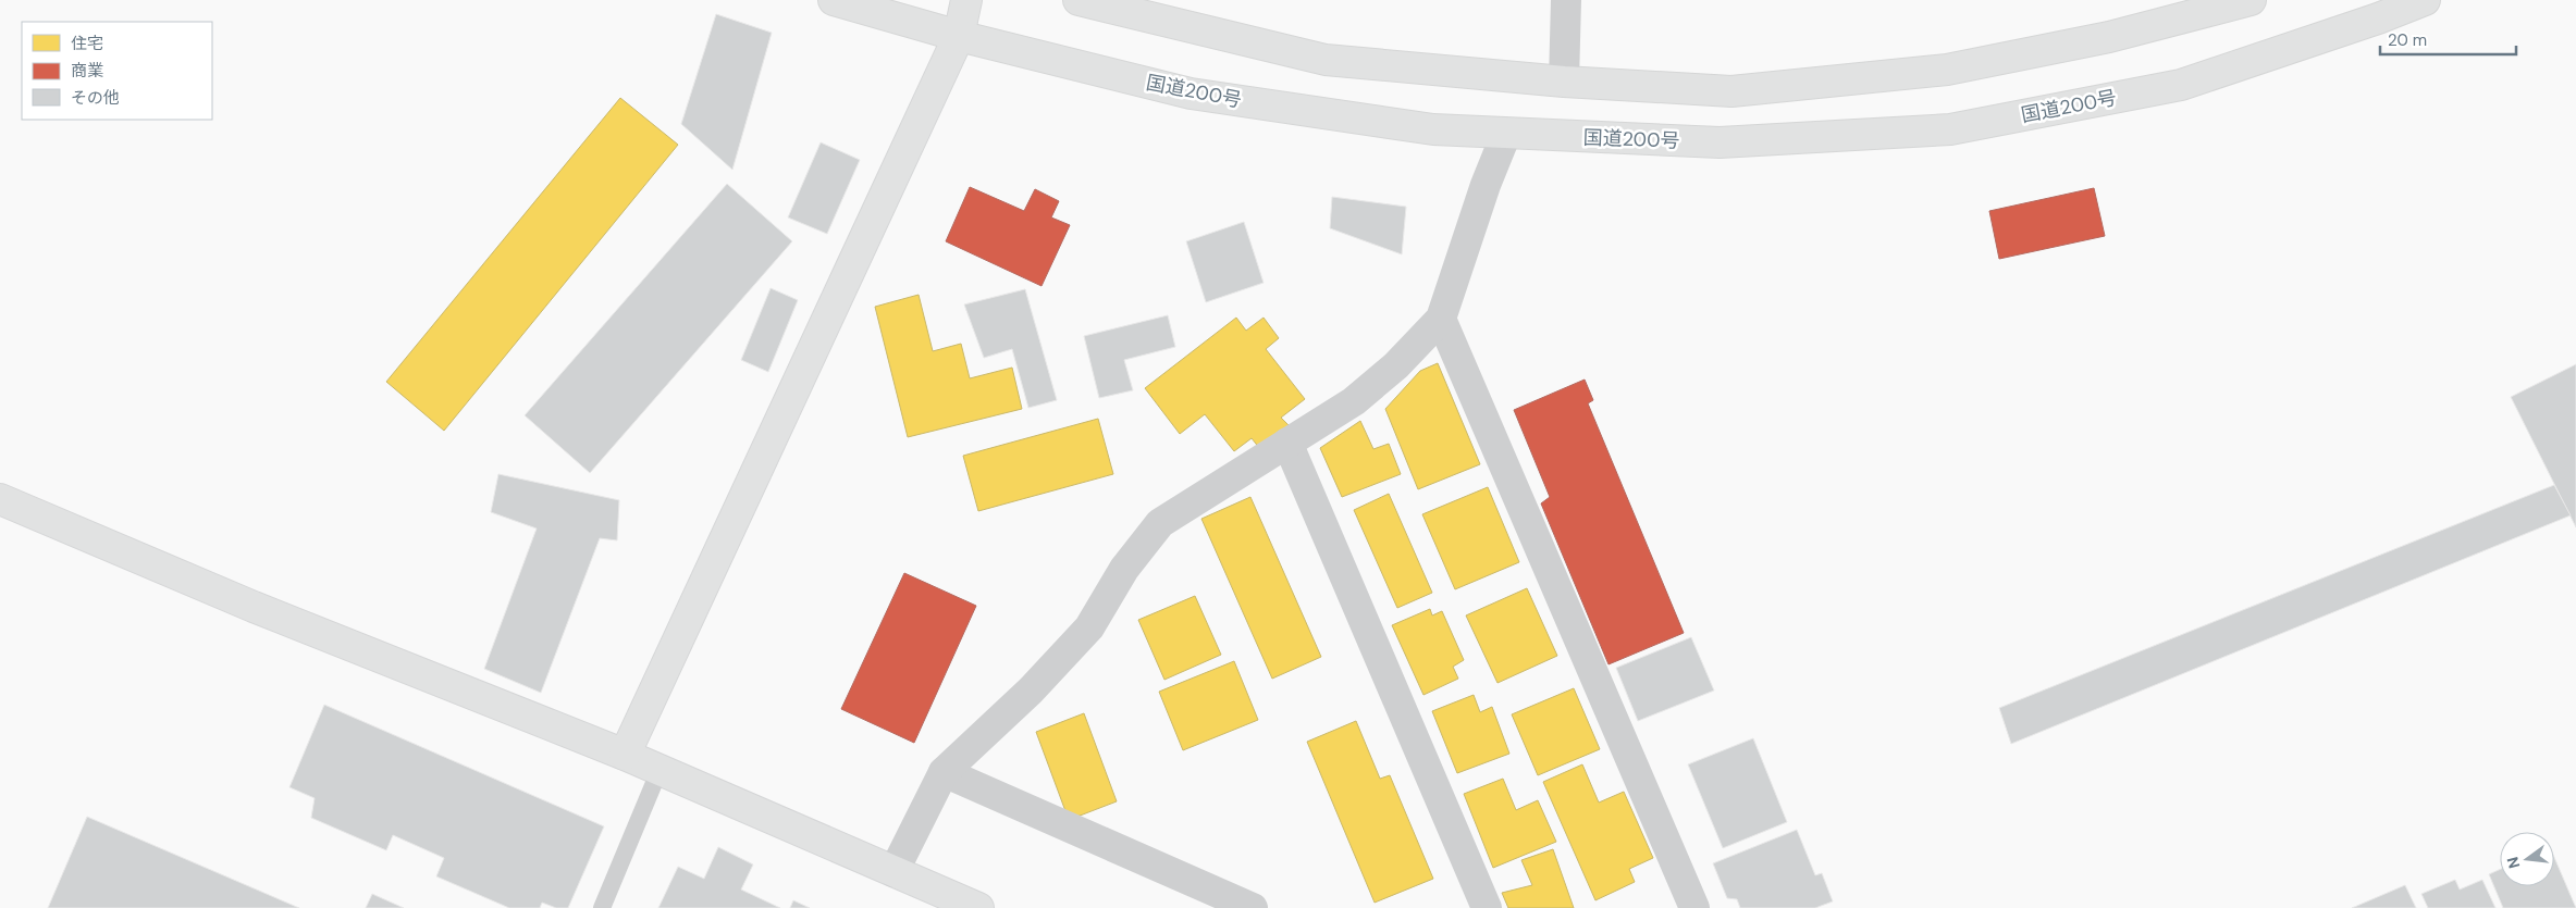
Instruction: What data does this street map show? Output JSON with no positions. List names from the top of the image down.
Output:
{
  "streets": {
    "main road": ["国道200号"]
  },
  "legend": ["住宅", "商業", "その他"],
  "scale_bar": "20 m",
  "north": "left"
}
